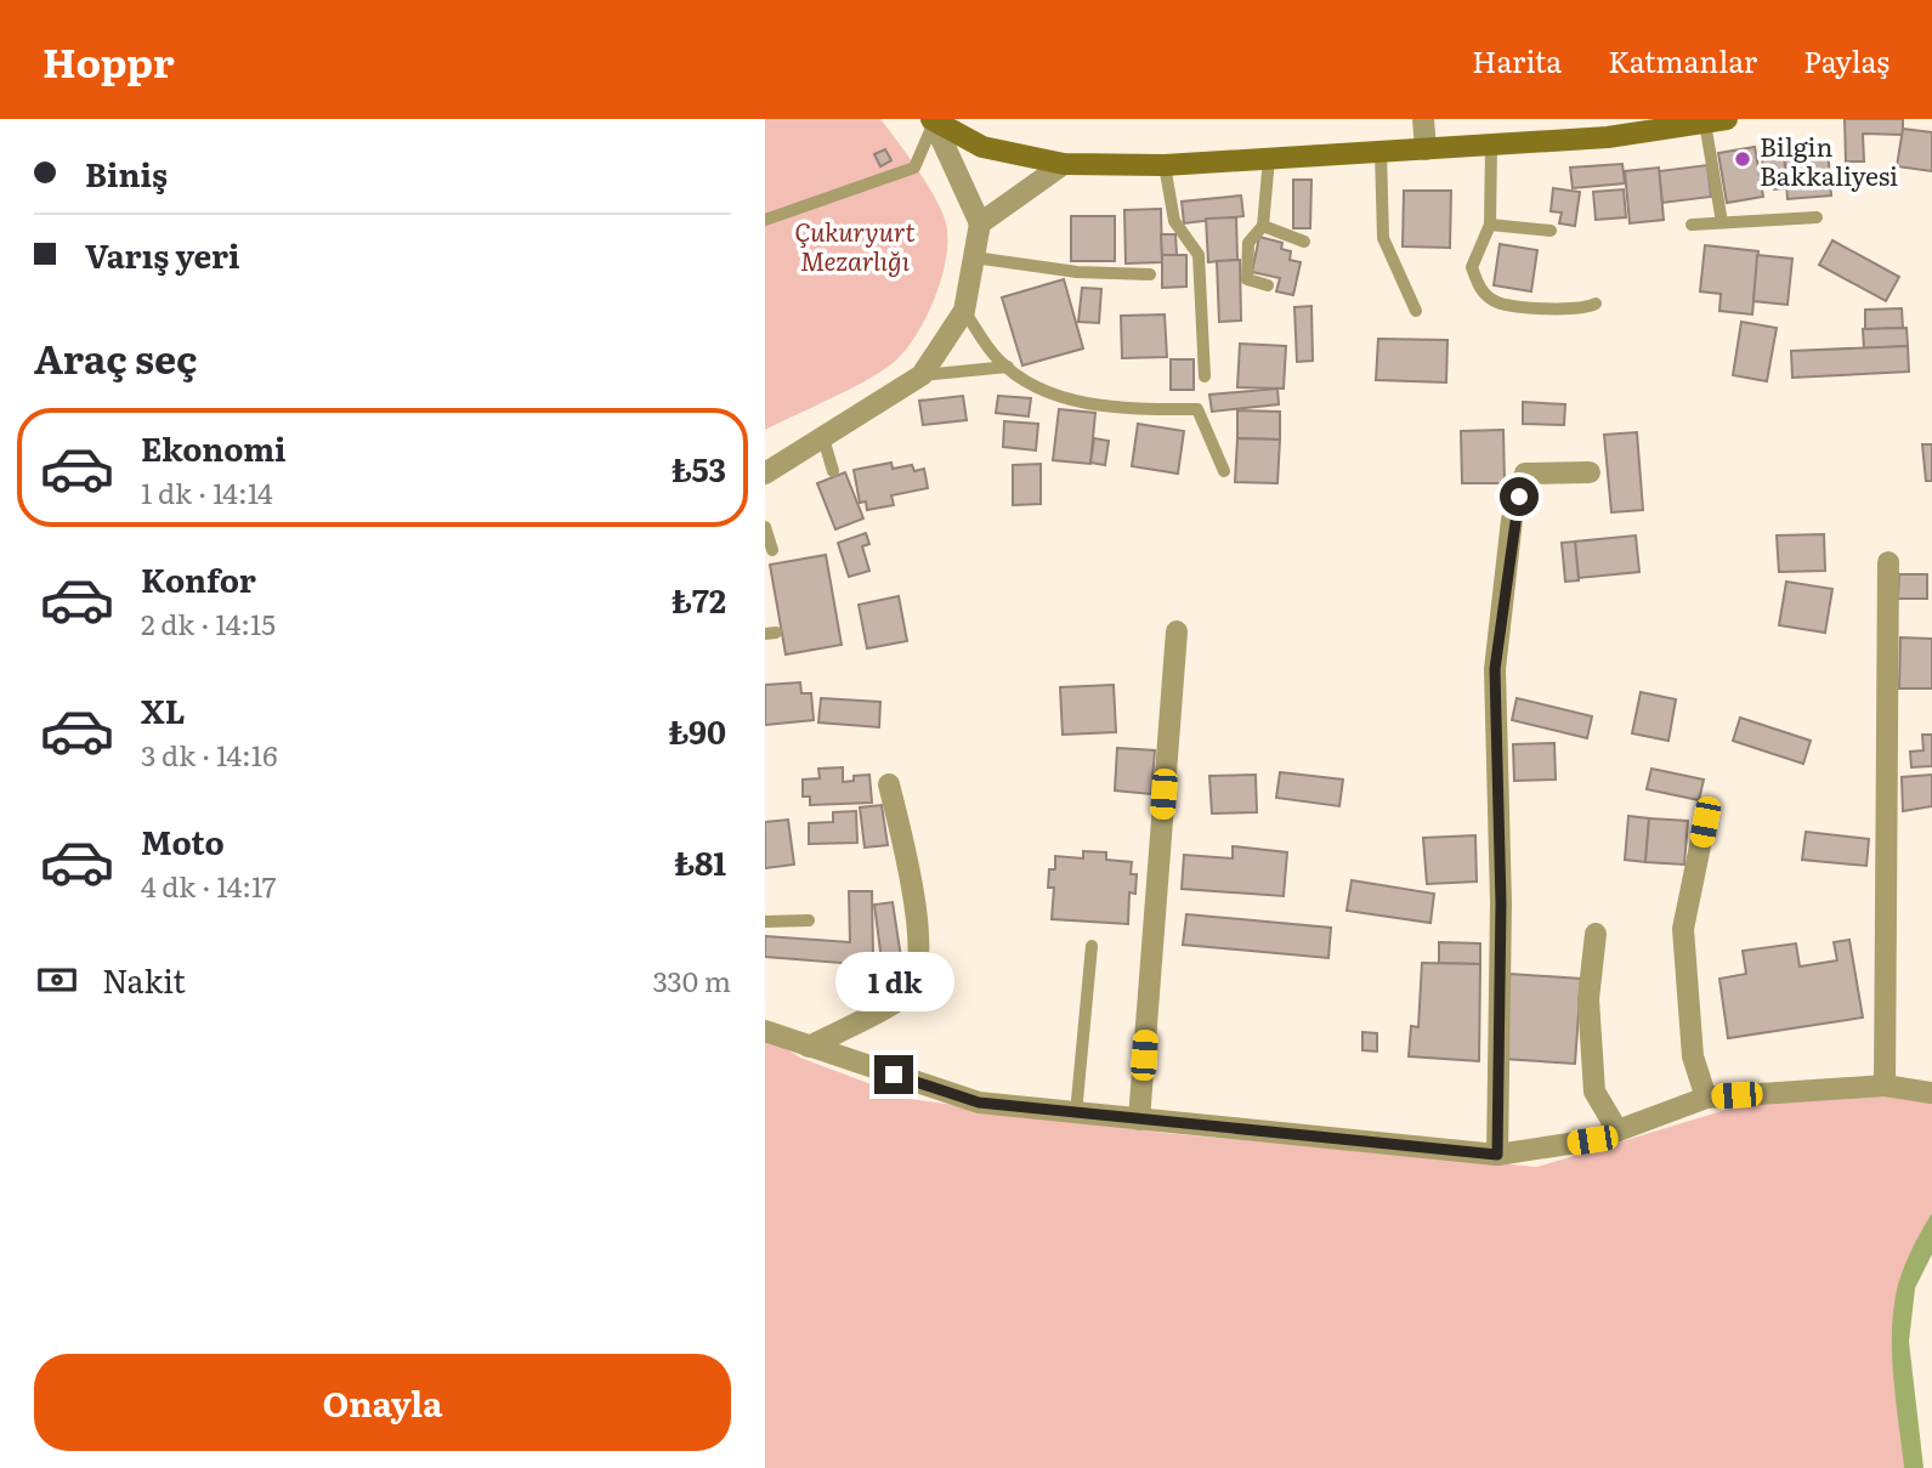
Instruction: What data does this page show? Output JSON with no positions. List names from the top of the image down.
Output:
{
  "parks": ["Çukuryurt Mezarlığı"],
  "places": ["Bilgin Bakkaliyesi"],
  "page": {
    "header": "Hoppr",
    "nav": ["Harita", "Katmanlar", "Paylaş"],
    "banner": ["Biniş", "Varış yeri"],
    "heading": "Araç seç",
    "list": [
      {
        "name": "Ekonomi",
        "note": "1 dk · 14:14",
        "value": "₺53"
      },
      {
        "name": "Konfor",
        "note": "2 dk · 14:15",
        "value": "₺72"
      },
      {
        "name": "XL",
        "note": "3 dk · 14:16",
        "value": "₺90"
      },
      {
        "name": "Moto",
        "note": "4 dk · 14:17",
        "value": "₺81"
      }
    ],
    "pay": ["Nakit", "330 m"],
    "bubble": "1 dk",
    "buttons": "Onayla"
  }
}
